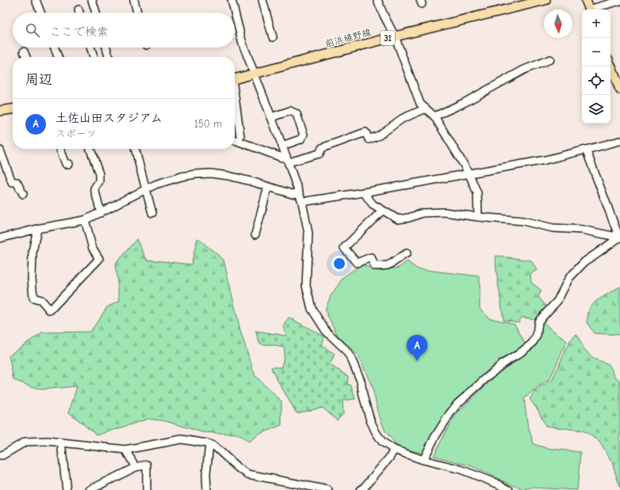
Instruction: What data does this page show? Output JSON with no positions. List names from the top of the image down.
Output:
{
  "streets": {
    "main road": ["前浜植野線", "31"]
  },
  "north": "bottom",
  "page": {
    "map_buttons": ["+", "−"],
    "search": "ここで検索",
    "heading": "周辺",
    "list": [
      {
        "mark": "A",
        "name": "土佐山田スタジアム",
        "note": "スポーツ",
        "value": "150 m"
      }
    ],
    "pins": "A"
  }
}
